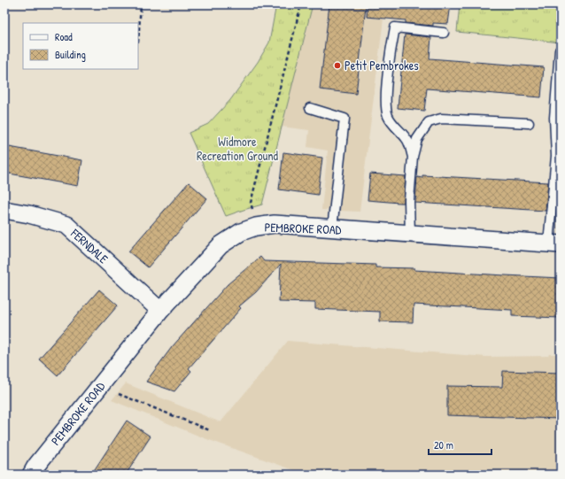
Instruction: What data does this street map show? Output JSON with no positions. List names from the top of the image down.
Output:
{
  "streets": {
    "street": ["PEMBROKE ROAD", "FERNDALE"]
  },
  "crossings": [
    ["PEMBROKE ROAD", "FERNDALE"]
  ],
  "parks": ["Widmore Recreation Ground"],
  "places": ["Petit Pembrokes"],
  "legend": ["Road", "Building"],
  "scale_bar": "20 m"
}
